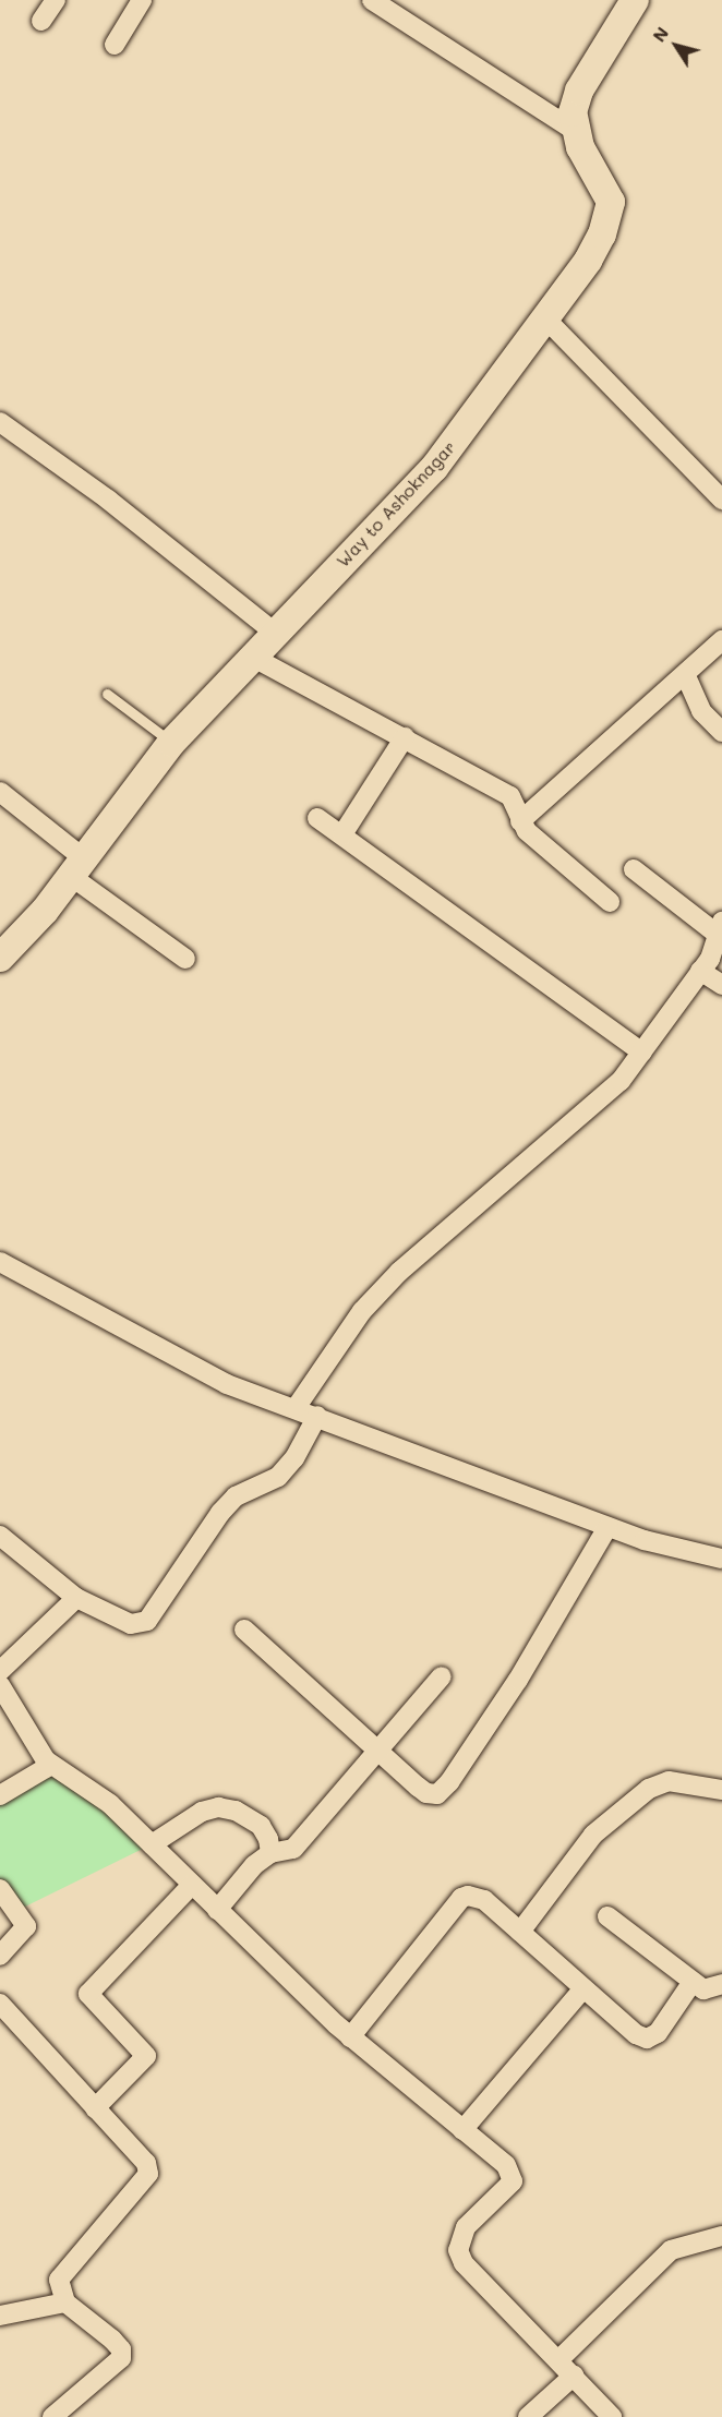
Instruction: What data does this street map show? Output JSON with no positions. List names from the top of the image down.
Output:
{
  "streets": {
    "street": ["Way to Ashoknagar"]
  },
  "north": "top left"
}
